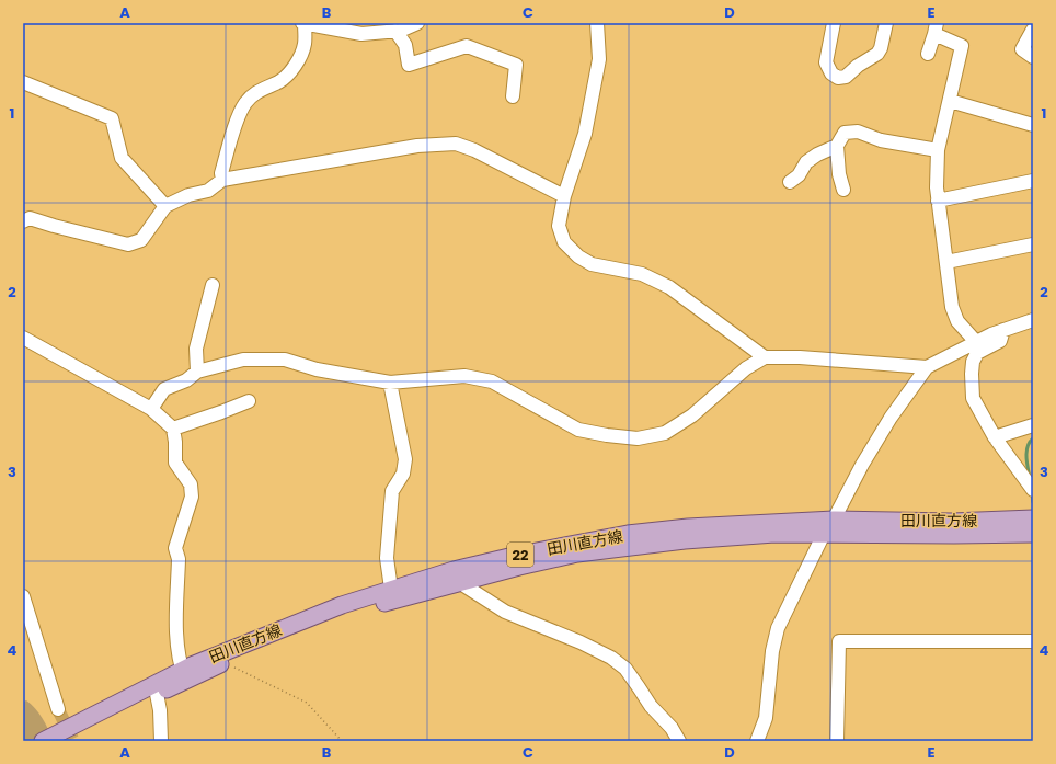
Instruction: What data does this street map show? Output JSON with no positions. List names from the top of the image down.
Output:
{
  "streets": {
    "main road": ["田川直方線", "22"]
  },
  "grid": {
    "columns": [
      "A",
      "B",
      "C",
      "D",
      "E"
    ],
    "rows": [
      "1",
      "2",
      "3",
      "4"
    ]
  }
}
